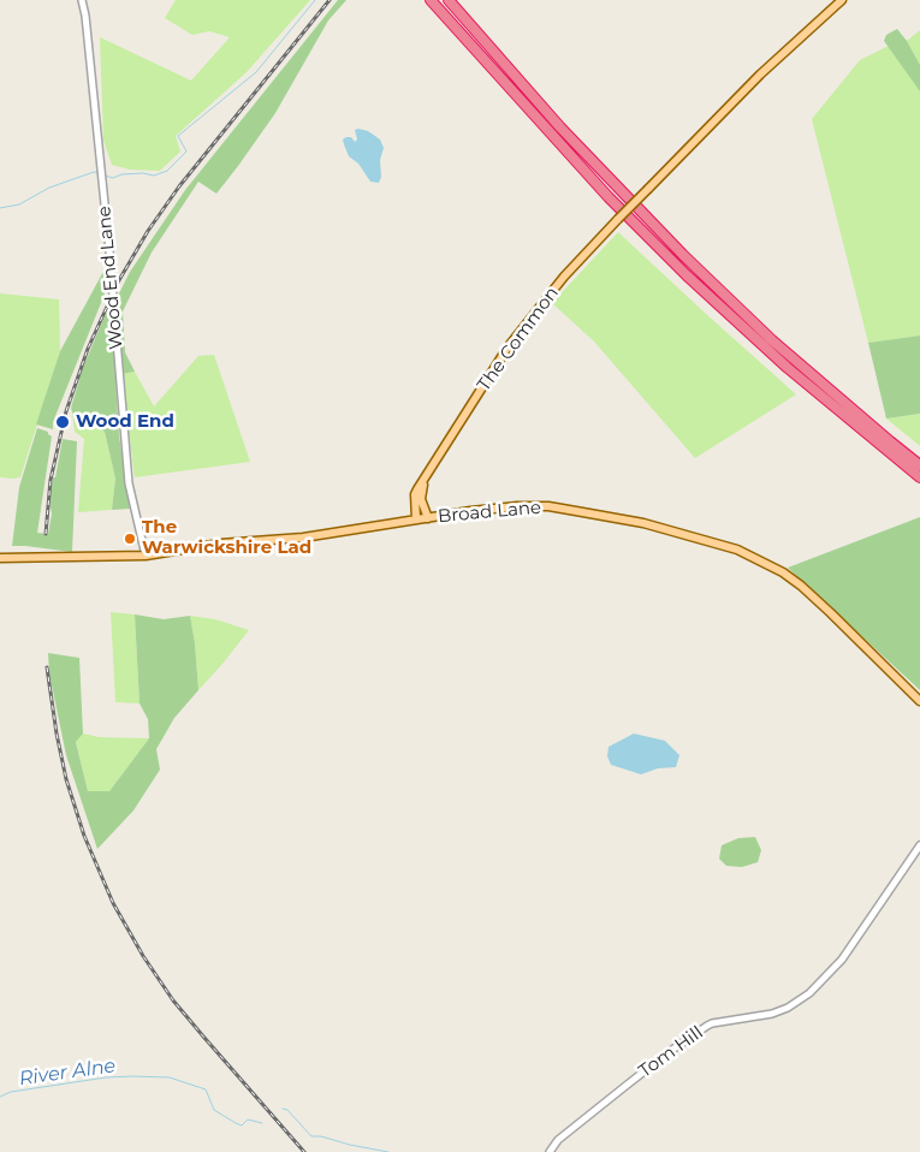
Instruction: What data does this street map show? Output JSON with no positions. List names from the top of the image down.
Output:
{
  "streets": {
    "main road": ["The Common", "Broad Lane"],
    "street": ["Wood End Lane", "Tom Hill"]
  },
  "crossings": [
    ["Wood End Lane", "Broad Lane"],
    ["The Common", "Broad Lane"]
  ],
  "water": ["River Alne"],
  "places": ["Wood End", "The Warwickshire Lad"]
}
